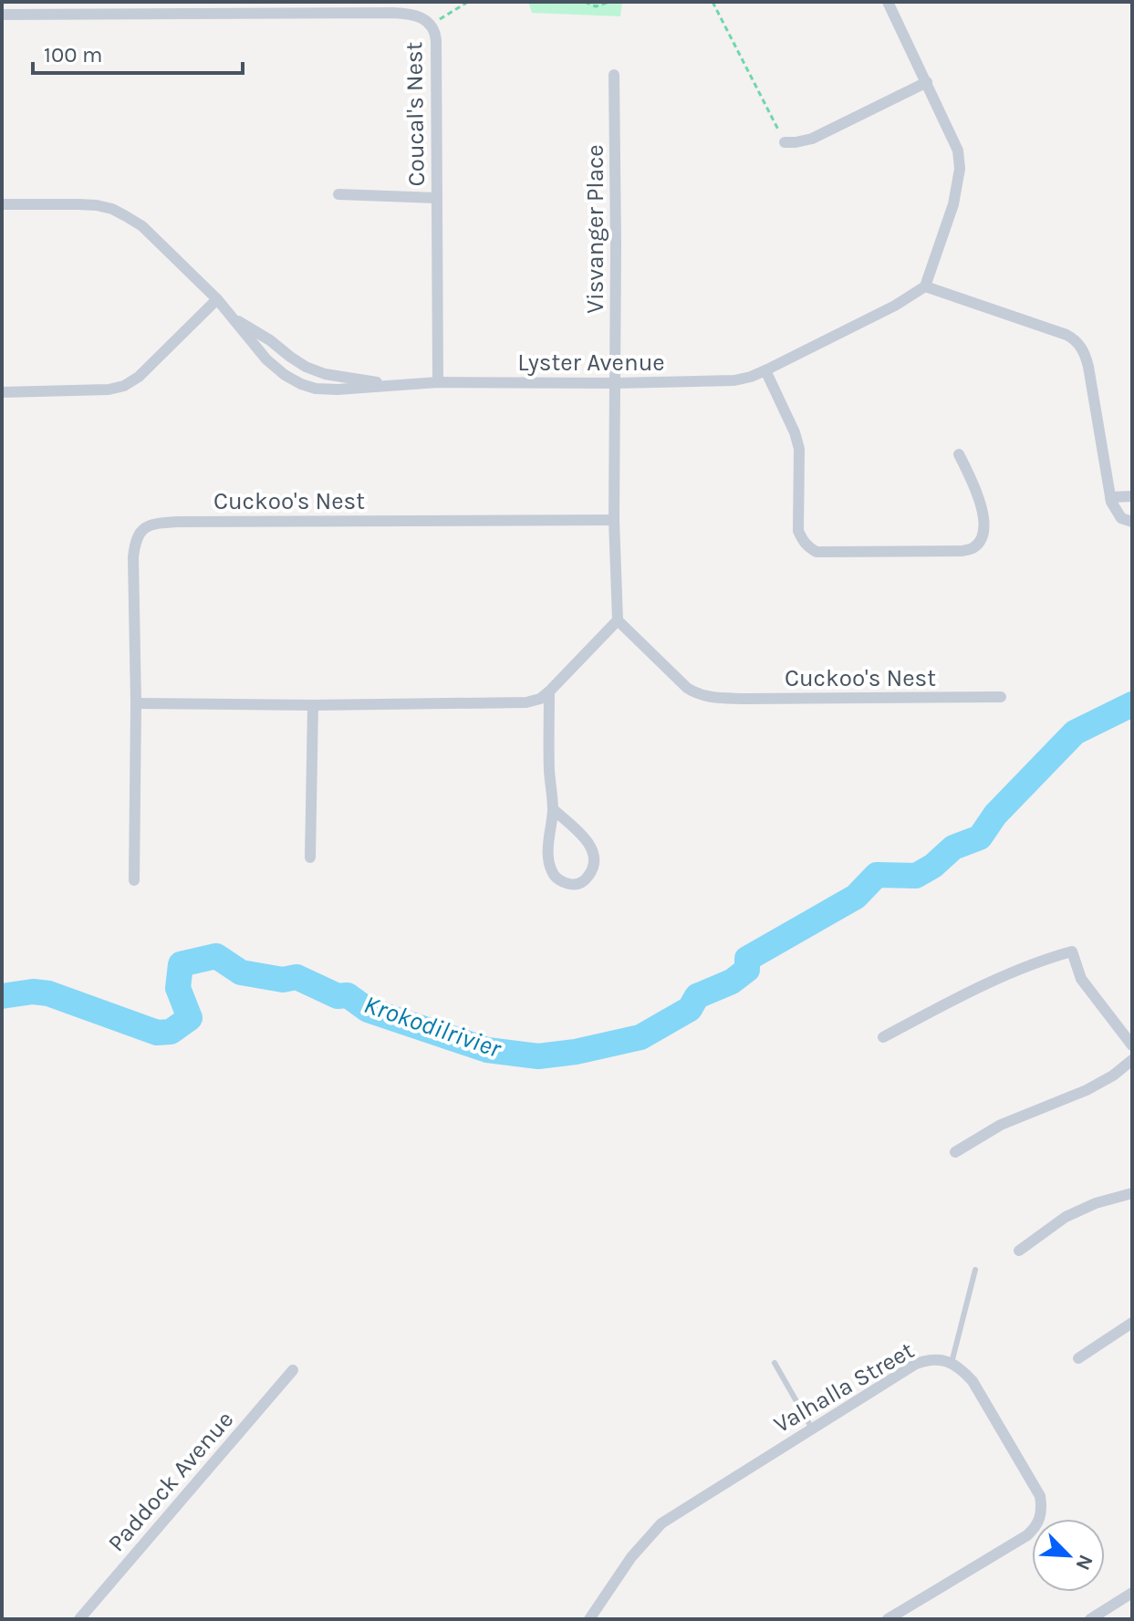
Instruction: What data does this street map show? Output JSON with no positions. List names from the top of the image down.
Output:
{
  "streets": {
    "street": [
      "Coucal's Nest",
      "Visvanger Place",
      "Lyster Avenue",
      "Cuckoo's Nest",
      "Valhalla Street",
      "Paddock Avenue"
    ]
  },
  "crossings": [
    ["Coucal's Nest", "Lyster Avenue"],
    ["Visvanger Place", "Lyster Avenue"]
  ],
  "water": ["Krokodilrivier"],
  "scale_bar": "100 m",
  "north": "bottom right"
}
